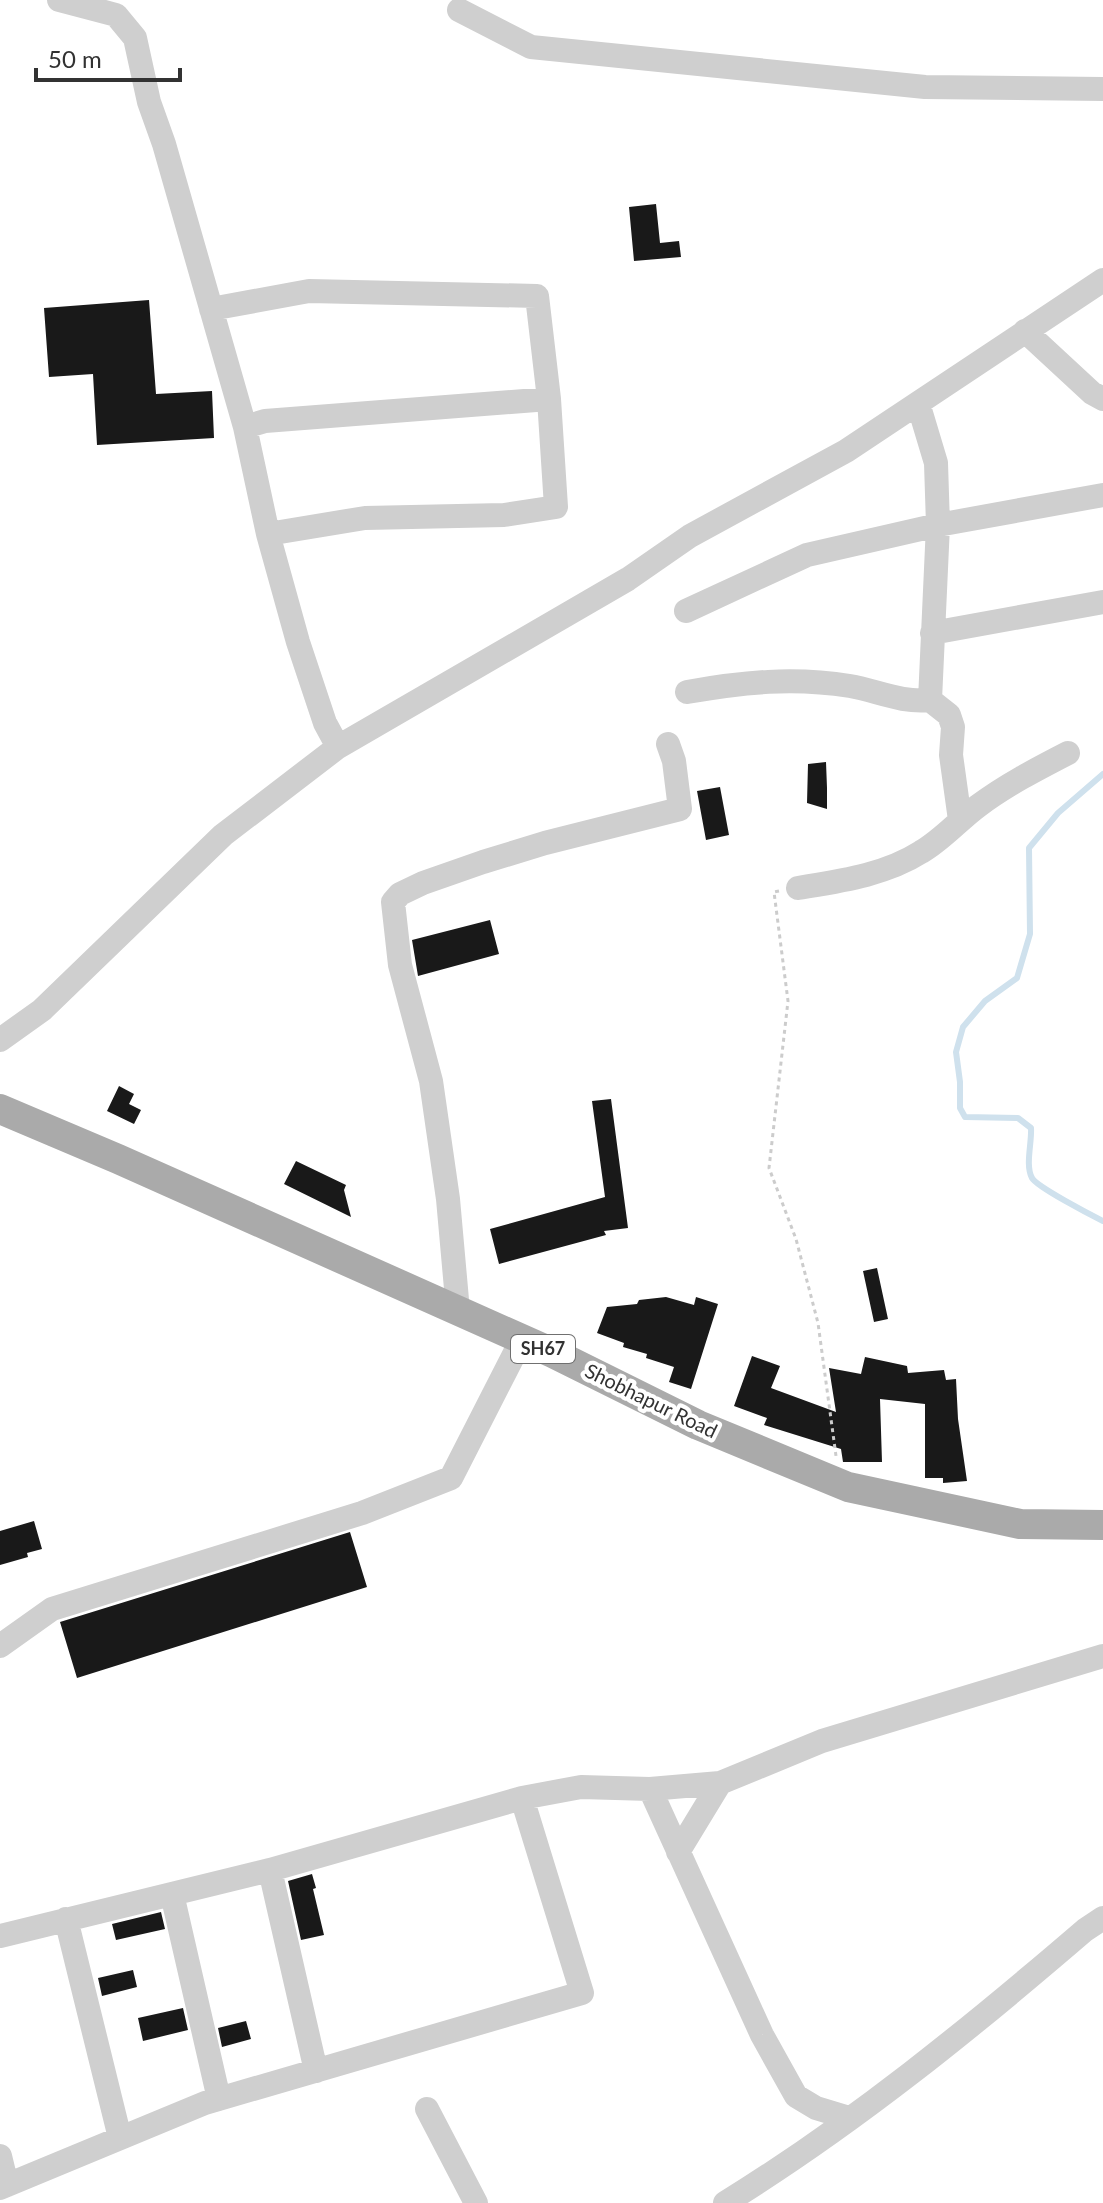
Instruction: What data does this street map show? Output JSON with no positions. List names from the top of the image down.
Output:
{
  "streets": {
    "main road": ["SH67", "Shobhapur Road"]
  },
  "scale_bar": "50 m"
}
